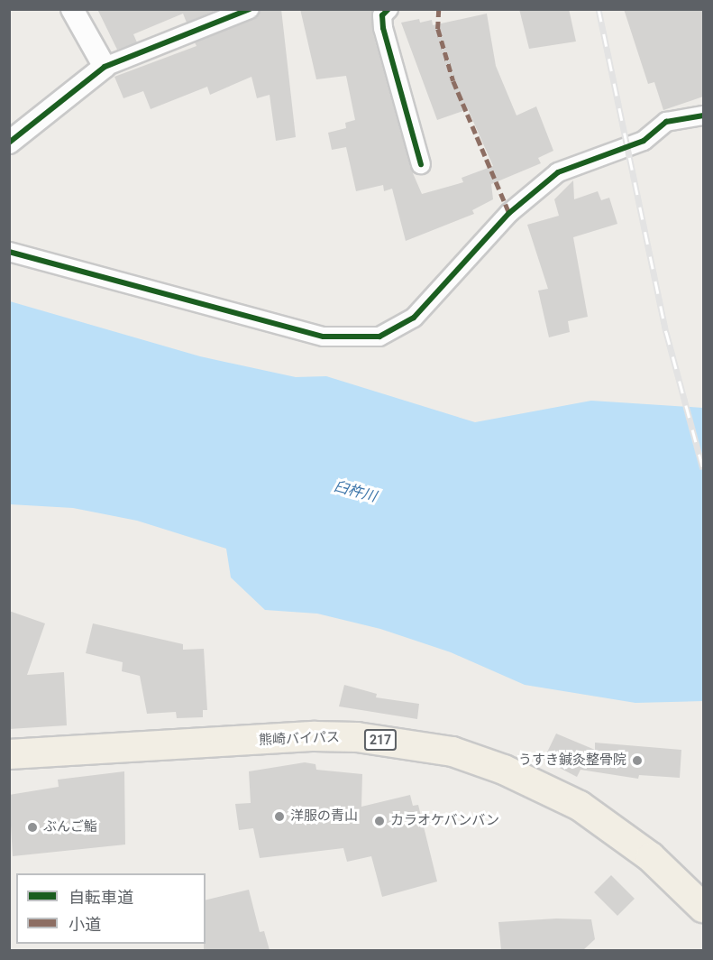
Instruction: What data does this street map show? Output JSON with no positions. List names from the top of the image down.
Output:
{
  "streets": {
    "highway": ["熊崎バイパス", "217"]
  },
  "water": ["臼杵川"],
  "places": [
    "うすき鍼灸整骨院",
    "洋服の青山",
    "カラオケバンバン",
    "ぶんご鮨"
  ],
  "legend": ["自転車道", "小道"]
}
